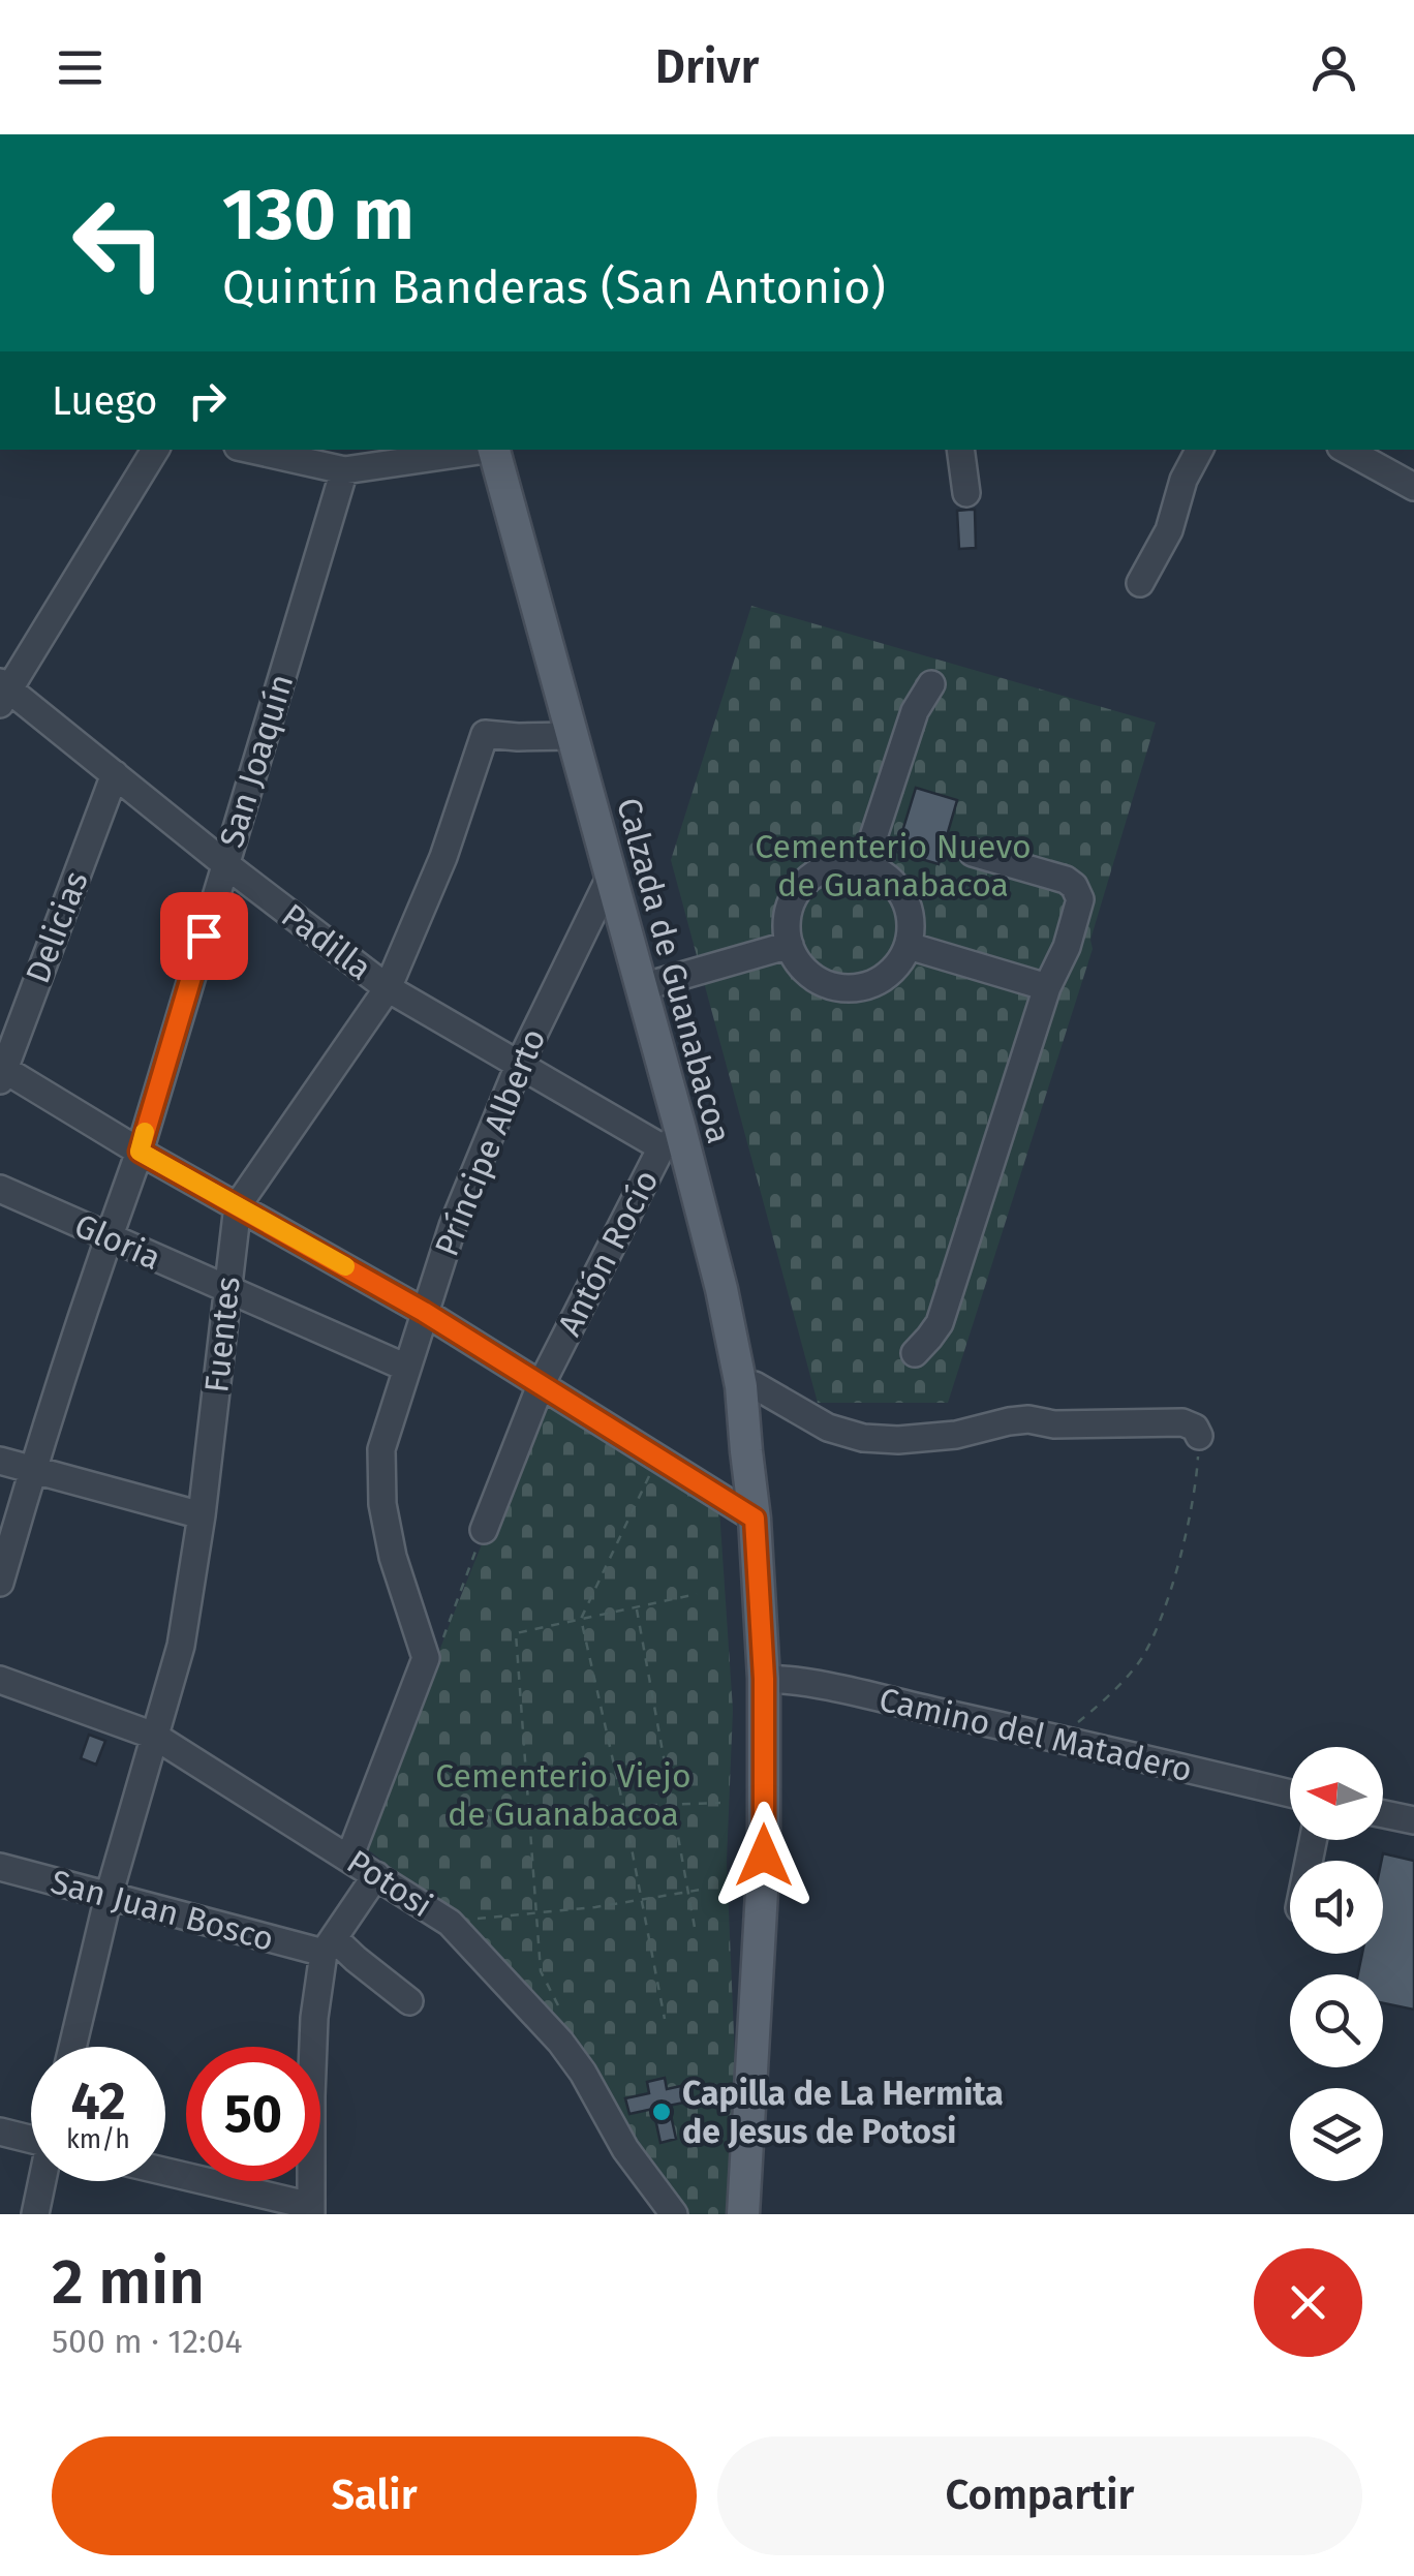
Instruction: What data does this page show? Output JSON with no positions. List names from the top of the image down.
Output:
{
  "streets": {
    "main road": ["Calzada de Guanabacoa"],
    "street": [
      "San Joaquín",
      "Delicias",
      "Padilla",
      "Príncipe Alberto",
      "Gloria",
      "Antón Rocío",
      "Fuentes",
      "Camino del Matadero",
      "Potosi",
      "San Juan Bosco"
    ]
  },
  "crossings": [
    ["San Joaquín", "Padilla"],
    ["San Joaquín", "Gloria"],
    ["Delicias", "Padilla"],
    ["Padilla", "Calzada de Guanabacoa"],
    ["Padilla", "Príncipe Alberto"],
    ["Padilla", "Antón Rocío"],
    ["Padilla", "Fuentes"],
    ["Calzada de Guanabacoa", "Príncipe Alberto"],
    ["Calzada de Guanabacoa", "Antón Rocío"],
    ["Calzada de Guanabacoa", "Fuentes"],
    ["Calzada de Guanabacoa", "Camino del Matadero"],
    ["Príncipe Alberto", "Gloria"],
    ["Gloria", "Fuentes"],
    ["Fuentes", "Potosi"],
    ["Fuentes", "San Juan Bosco"]
  ],
  "parks": ["Cementerio Nuevo de Guanabacoa", "Cementerio Viejo de Guanabacoa"],
  "places": ["Capilla de La Hermita de Jesus de Potosi"],
  "north": "left",
  "page": {
    "header": "Drivr",
    "turn": ["130 m", "Quintín Banderas (San Antonio)"],
    "then": "Luego",
    "speed": "42 km/h",
    "limit": "50",
    "heading": ["2 min", "500 m · 12:04"],
    "buttons": ["Salir", "Compartir"]
  }
}
